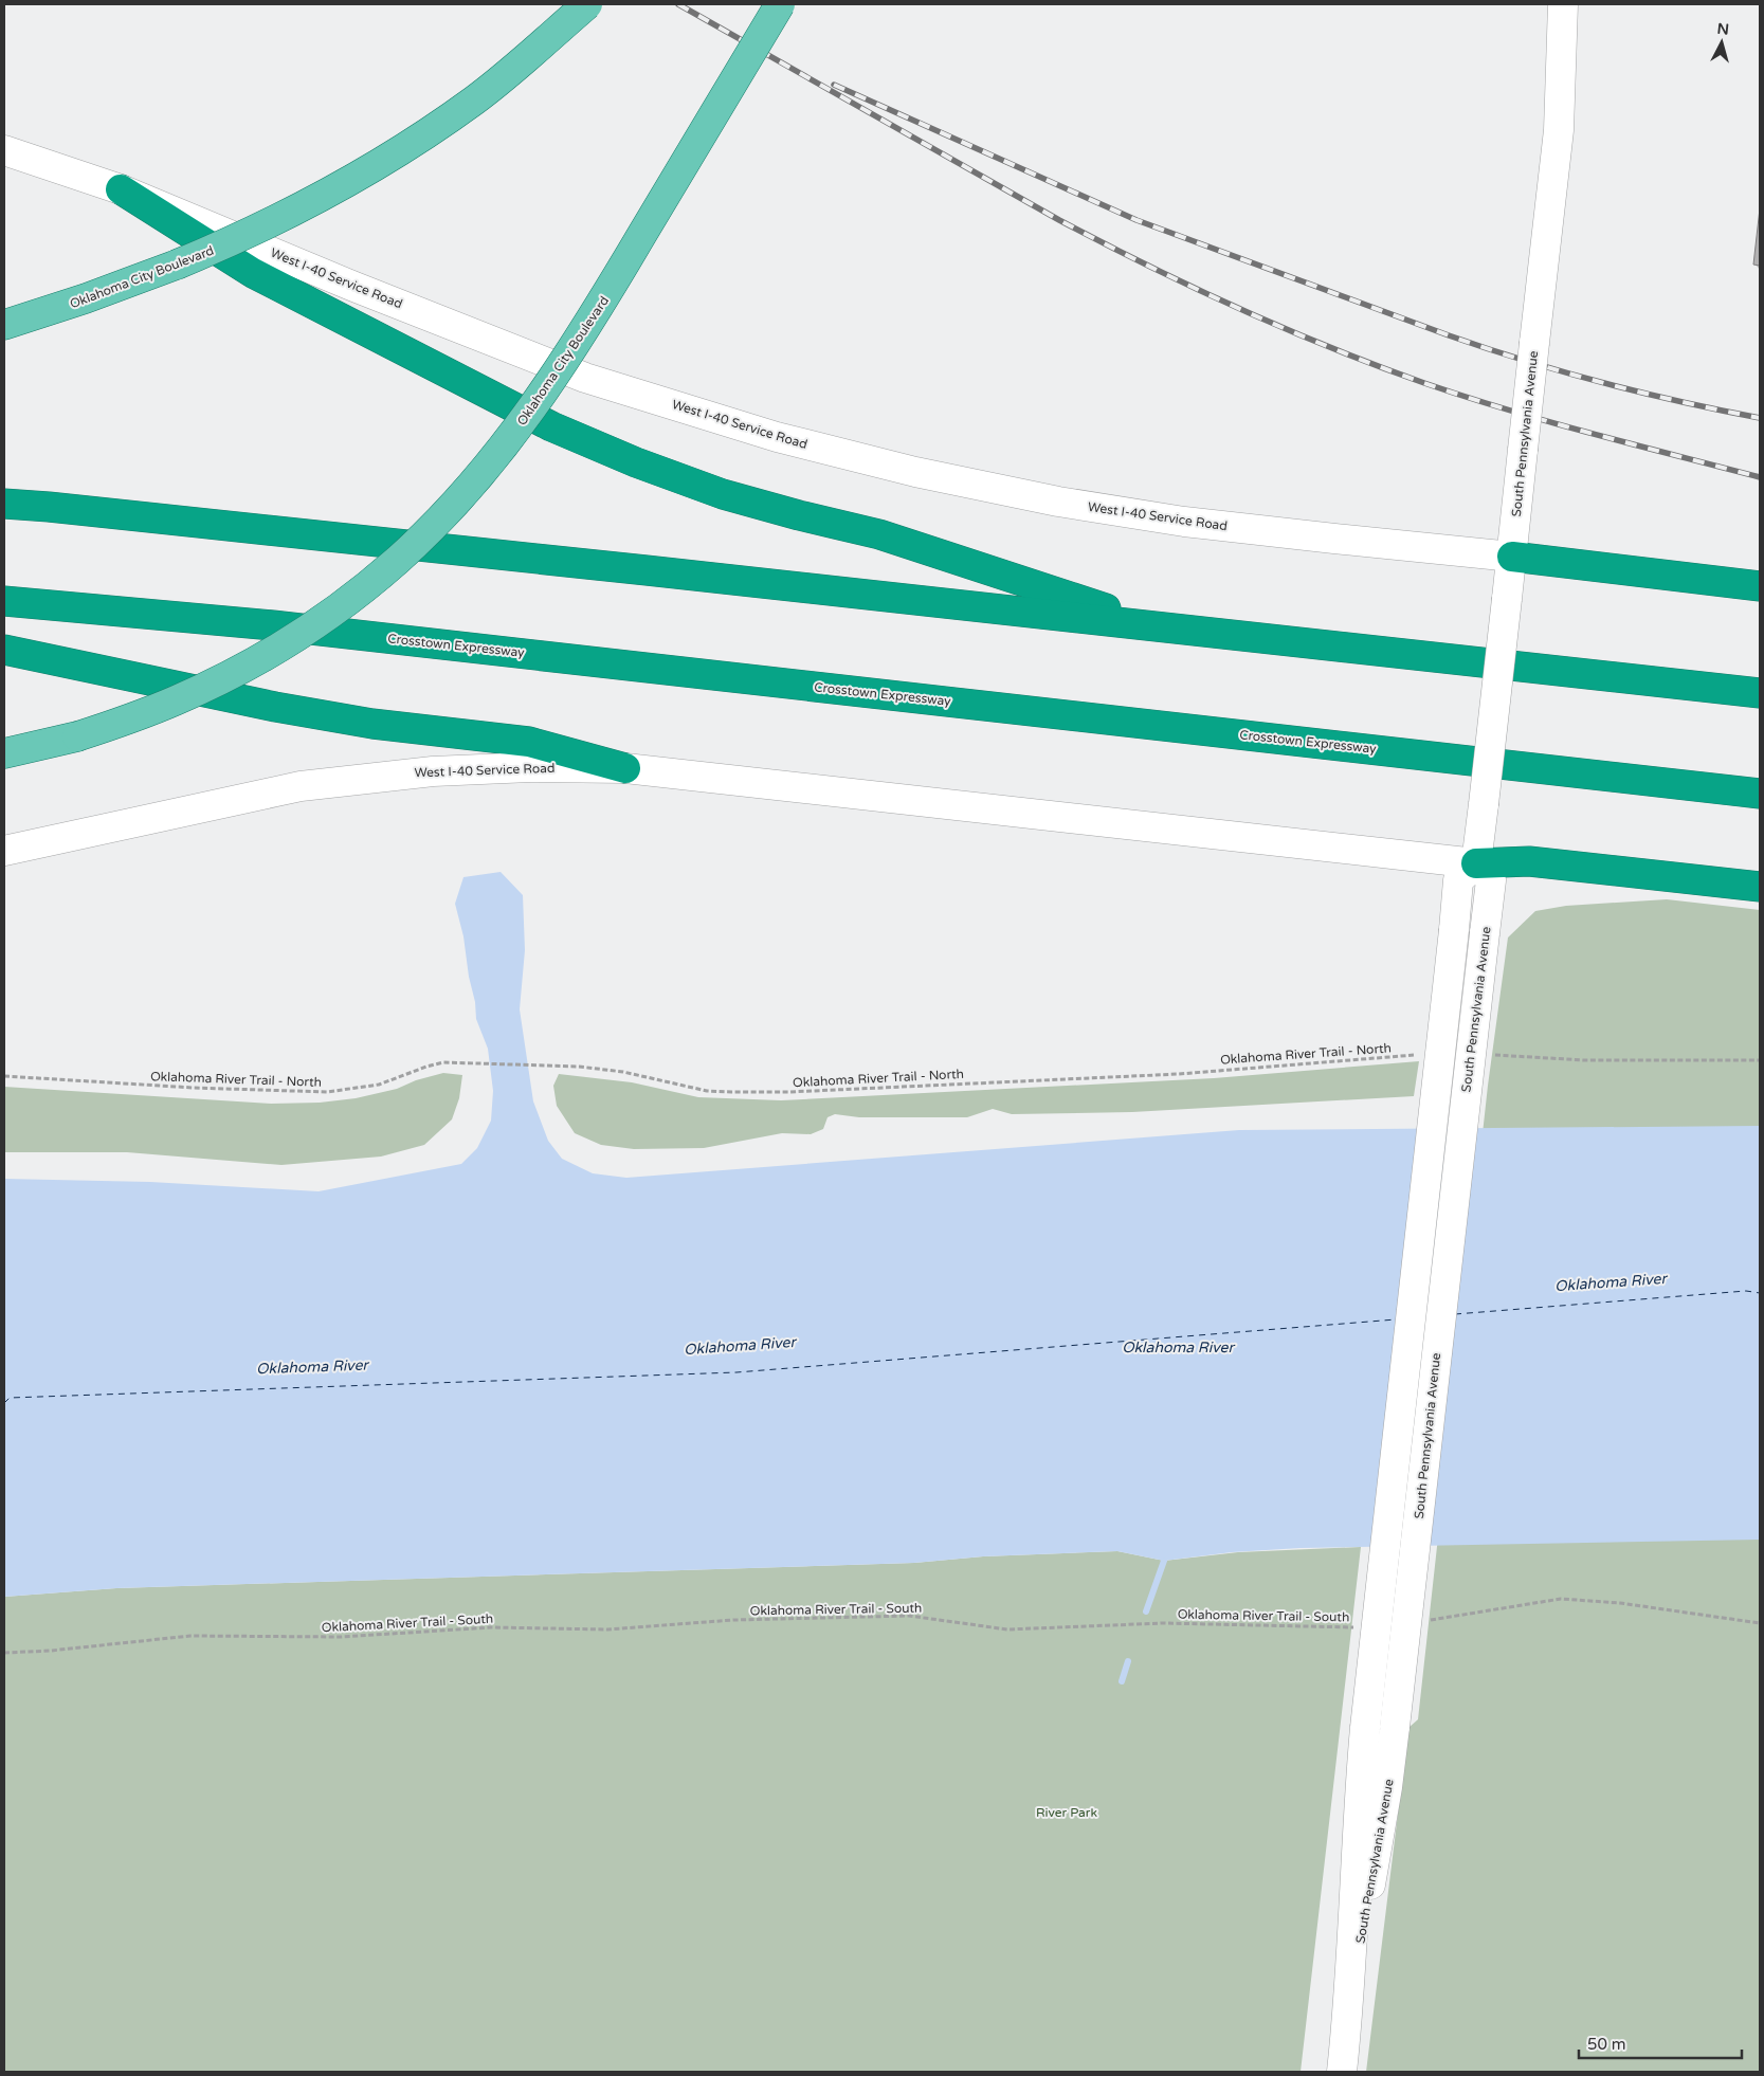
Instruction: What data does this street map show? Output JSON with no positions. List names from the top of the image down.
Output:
{
  "streets": {
    "highway": ["Crosstown Expressway"],
    "main road": ["Oklahoma City Boulevard", "West I-40 Service Road", "South Pennsylvania Avenue"],
    "path": ["Oklahoma River Trail - North", "Oklahoma River Trail - South"]
  },
  "crossings": [
    ["West I-40 Service Road", "South Pennsylvania Avenue"]
  ],
  "water": ["Oklahoma River"],
  "parks": ["River Park"],
  "scale_bar": "50 m",
  "north": "top"
}
